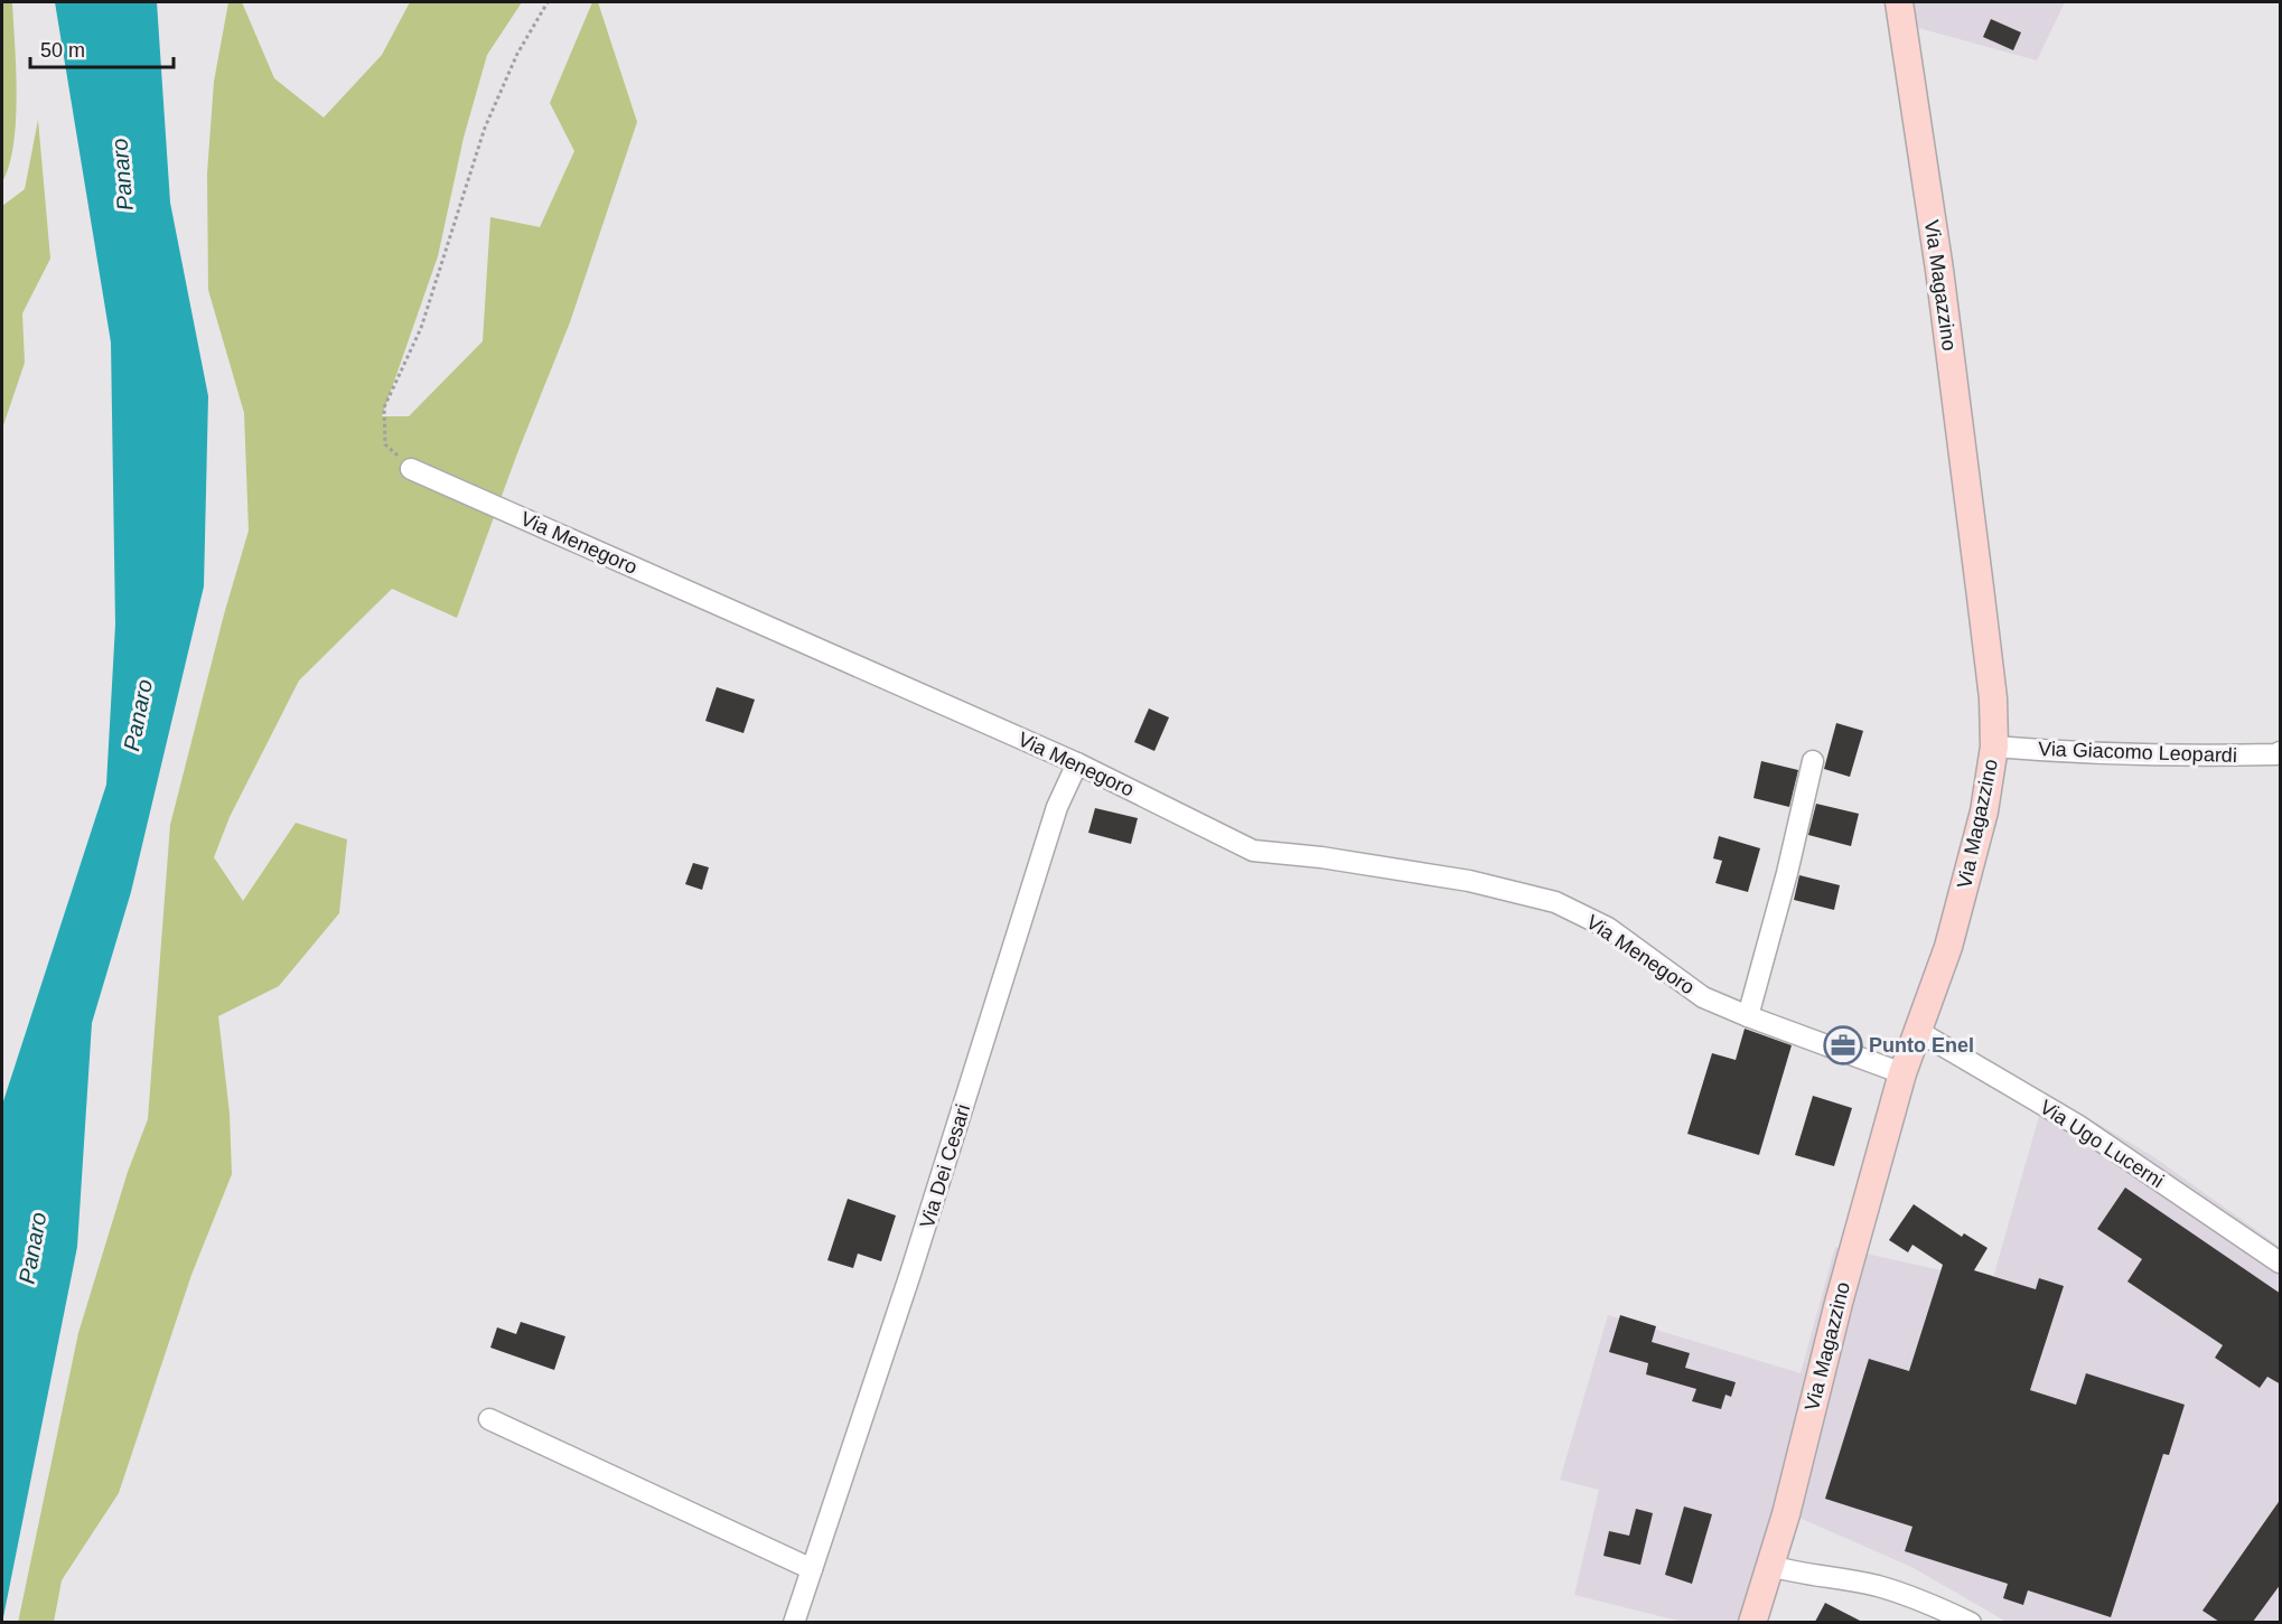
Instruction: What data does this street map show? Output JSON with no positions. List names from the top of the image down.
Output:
{
  "streets": {
    "main road": ["Via Magazzino"],
    "street": [
      "Via Menegoro",
      "Via Giacomo Leopardi",
      "Via Ugo Lucerni",
      "Via Dei Cesari"
    ]
  },
  "crossings": [
    ["Via Magazzino", "Via Menegoro"],
    ["Via Magazzino", "Via Giacomo Leopardi"],
    ["Via Magazzino", "Via Ugo Lucerni"],
    ["Via Menegoro", "Via Dei Cesari"]
  ],
  "water": ["Panaro"],
  "places": {
    "office": ["Punto Enel"]
  },
  "scale_bar": "50 m"
}
